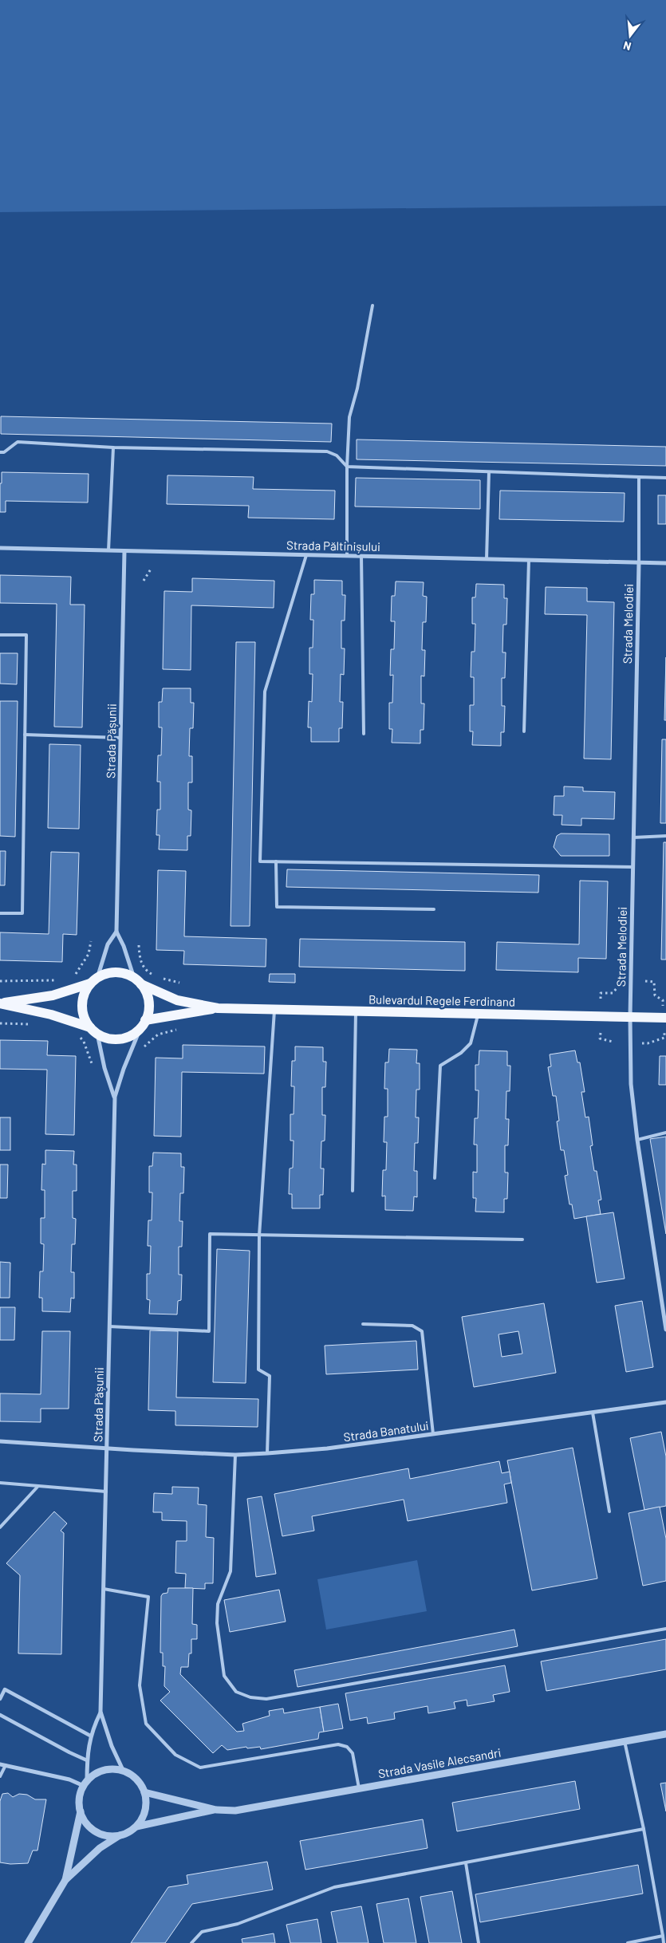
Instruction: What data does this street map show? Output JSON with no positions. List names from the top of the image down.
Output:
{
  "streets": {
    "main road": ["Bulevardul Regele Ferdinand"],
    "street": [
      "Strada Păltinișului",
      "Strada Melodiei",
      "Strada Pășunii",
      "Strada Banatului",
      "Strada Vasile Alecsandri"
    ]
  },
  "crossings": [
    ["Strada Păltinișului", "Strada Melodiei"],
    ["Strada Păltinișului", "Strada Pășunii"],
    ["Strada Melodiei", "Bulevardul Regele Ferdinand"],
    ["Strada Pășunii", "Bulevardul Regele Ferdinand"],
    ["Strada Pășunii", "Strada Banatului"],
    ["Strada Pășunii", "Strada Vasile Alecsandri"]
  ],
  "north": "bottom"
}
